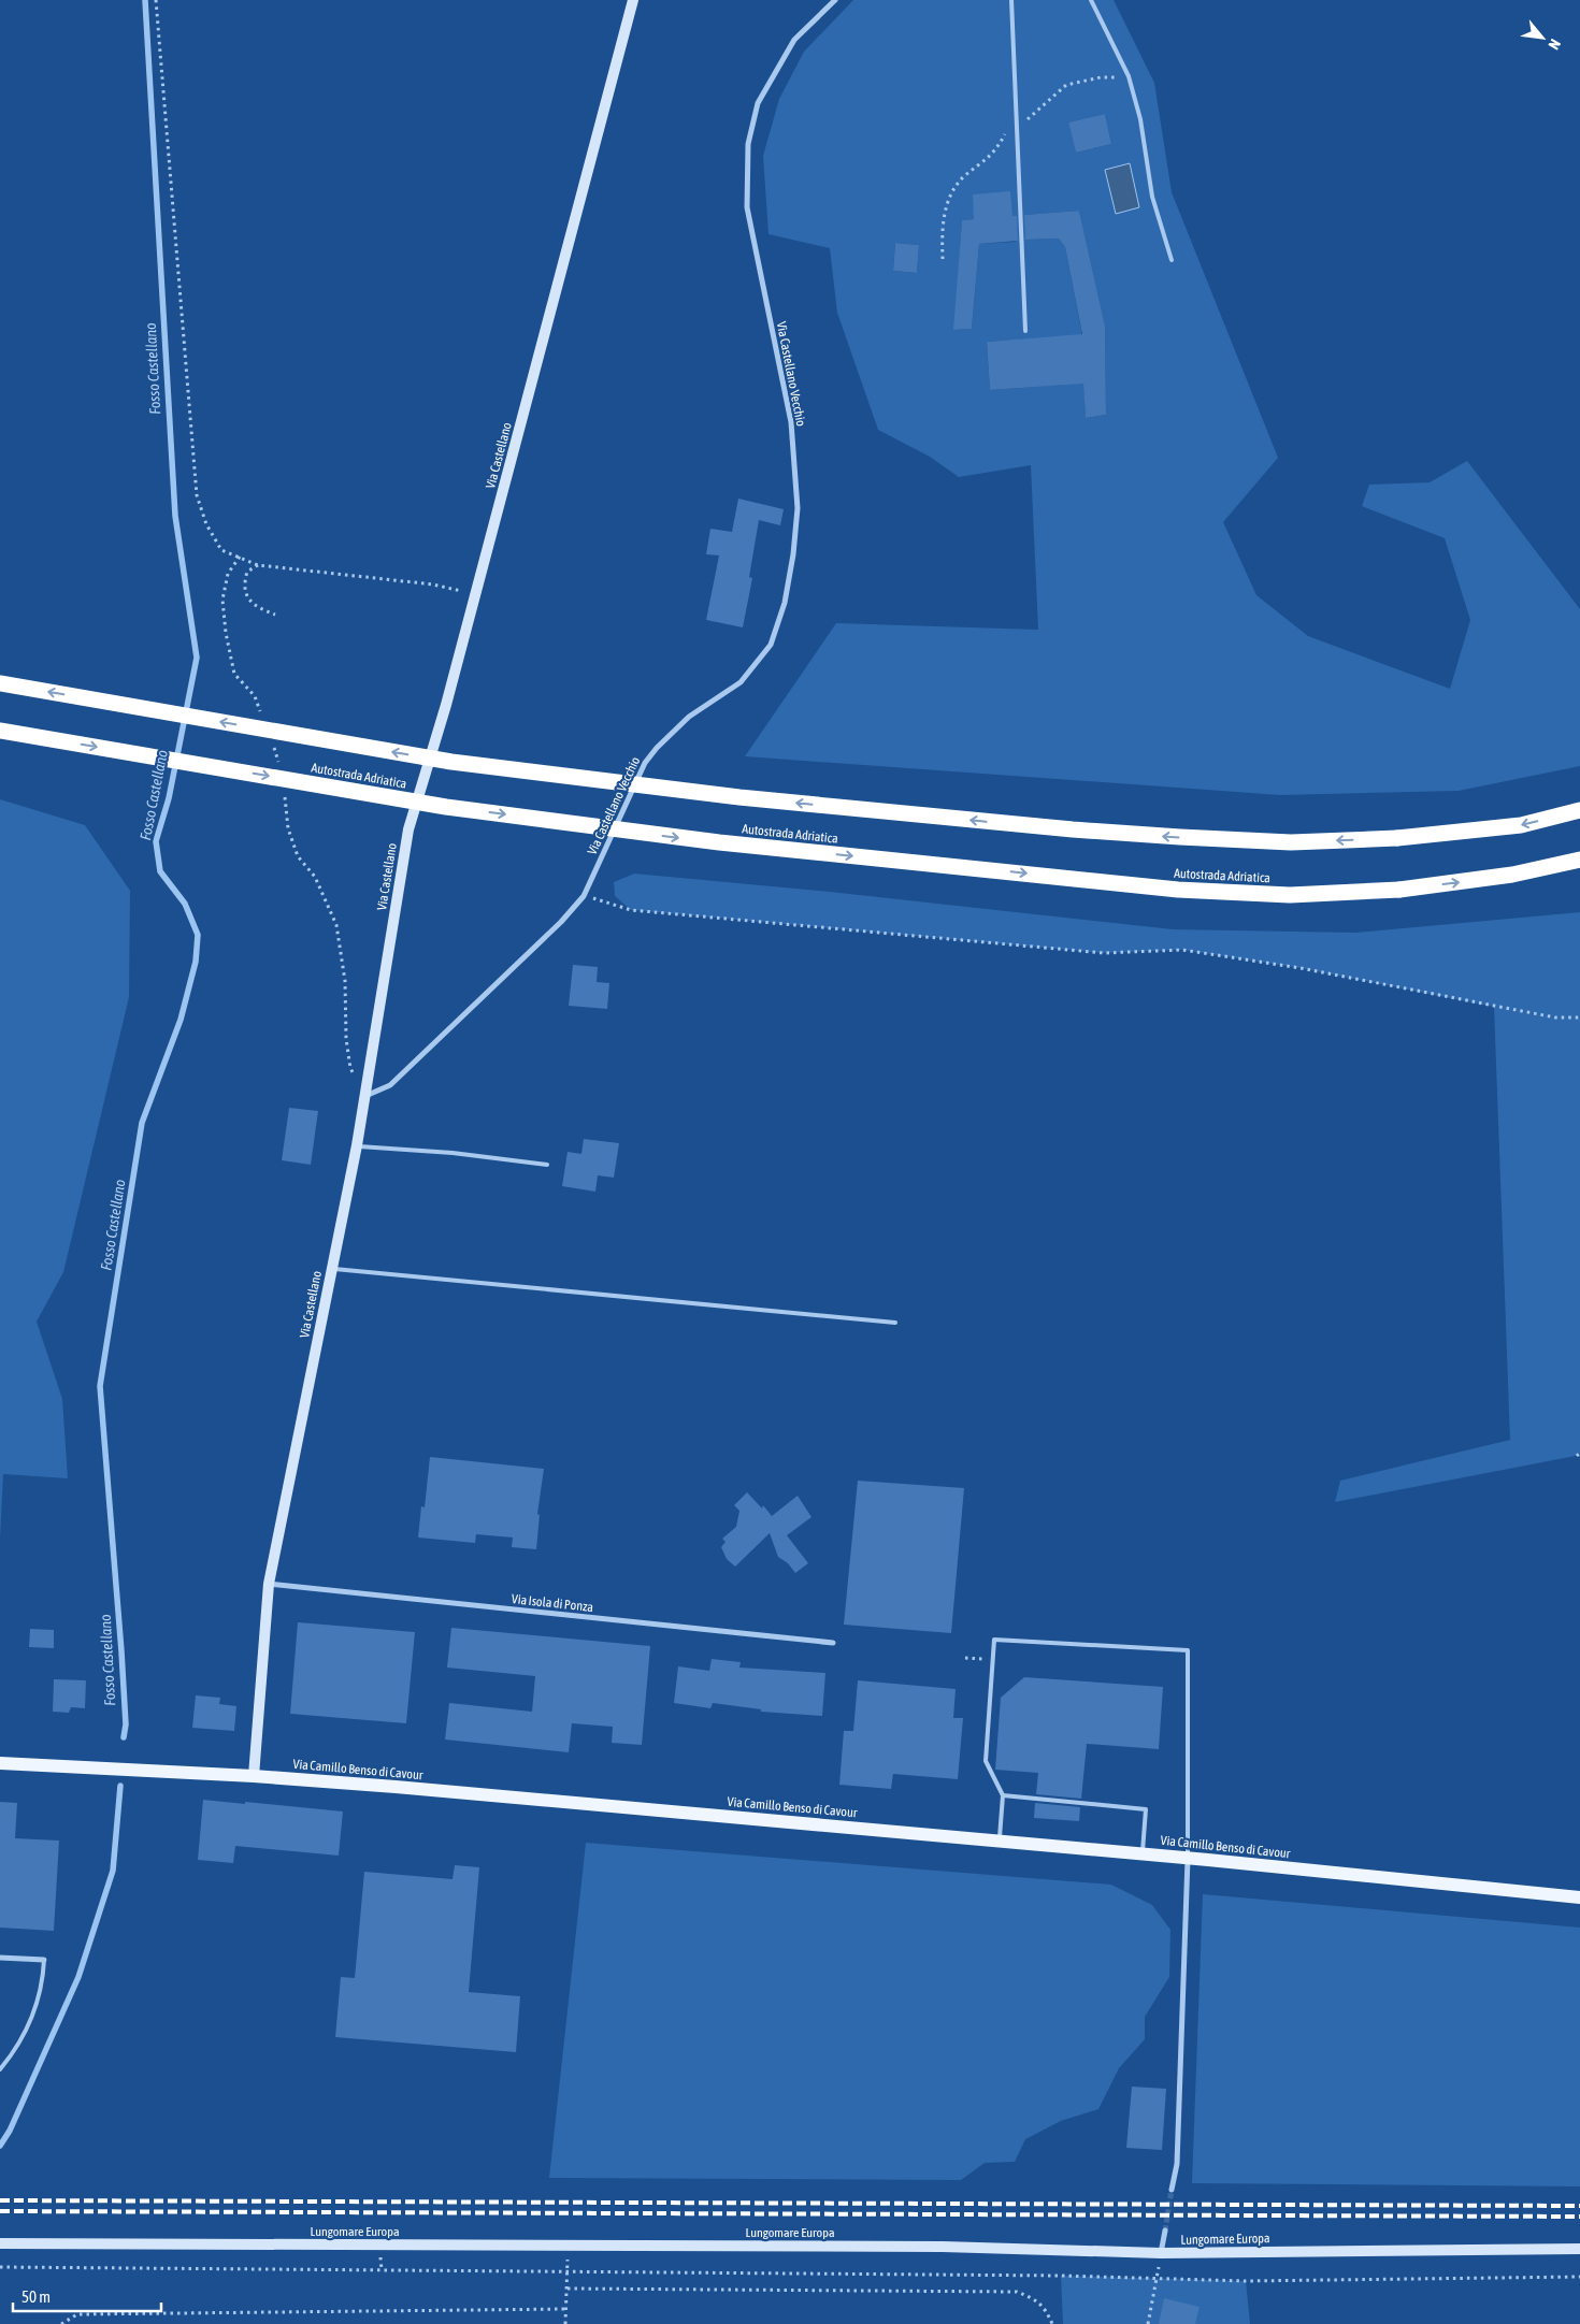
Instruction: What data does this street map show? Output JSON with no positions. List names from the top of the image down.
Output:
{
  "streets": {
    "highway": ["Autostrada Adriatica"],
    "main road": ["Via Camillo Benso di Cavour"],
    "street": [
      "Via Castellano Vecchio",
      "Via Castellano",
      "Via Isola di Ponza",
      "Lungomare Europa"
    ]
  },
  "crossings": [
    ["Via Castellano Vecchio", "Via Castellano"],
    ["Via Castellano", "Via Isola di Ponza"],
    ["Via Castellano", "Via Camillo Benso di Cavour"]
  ],
  "water": ["Fosso Castellano"],
  "scale_bar": "50 m",
  "north": "bottom right"
}
